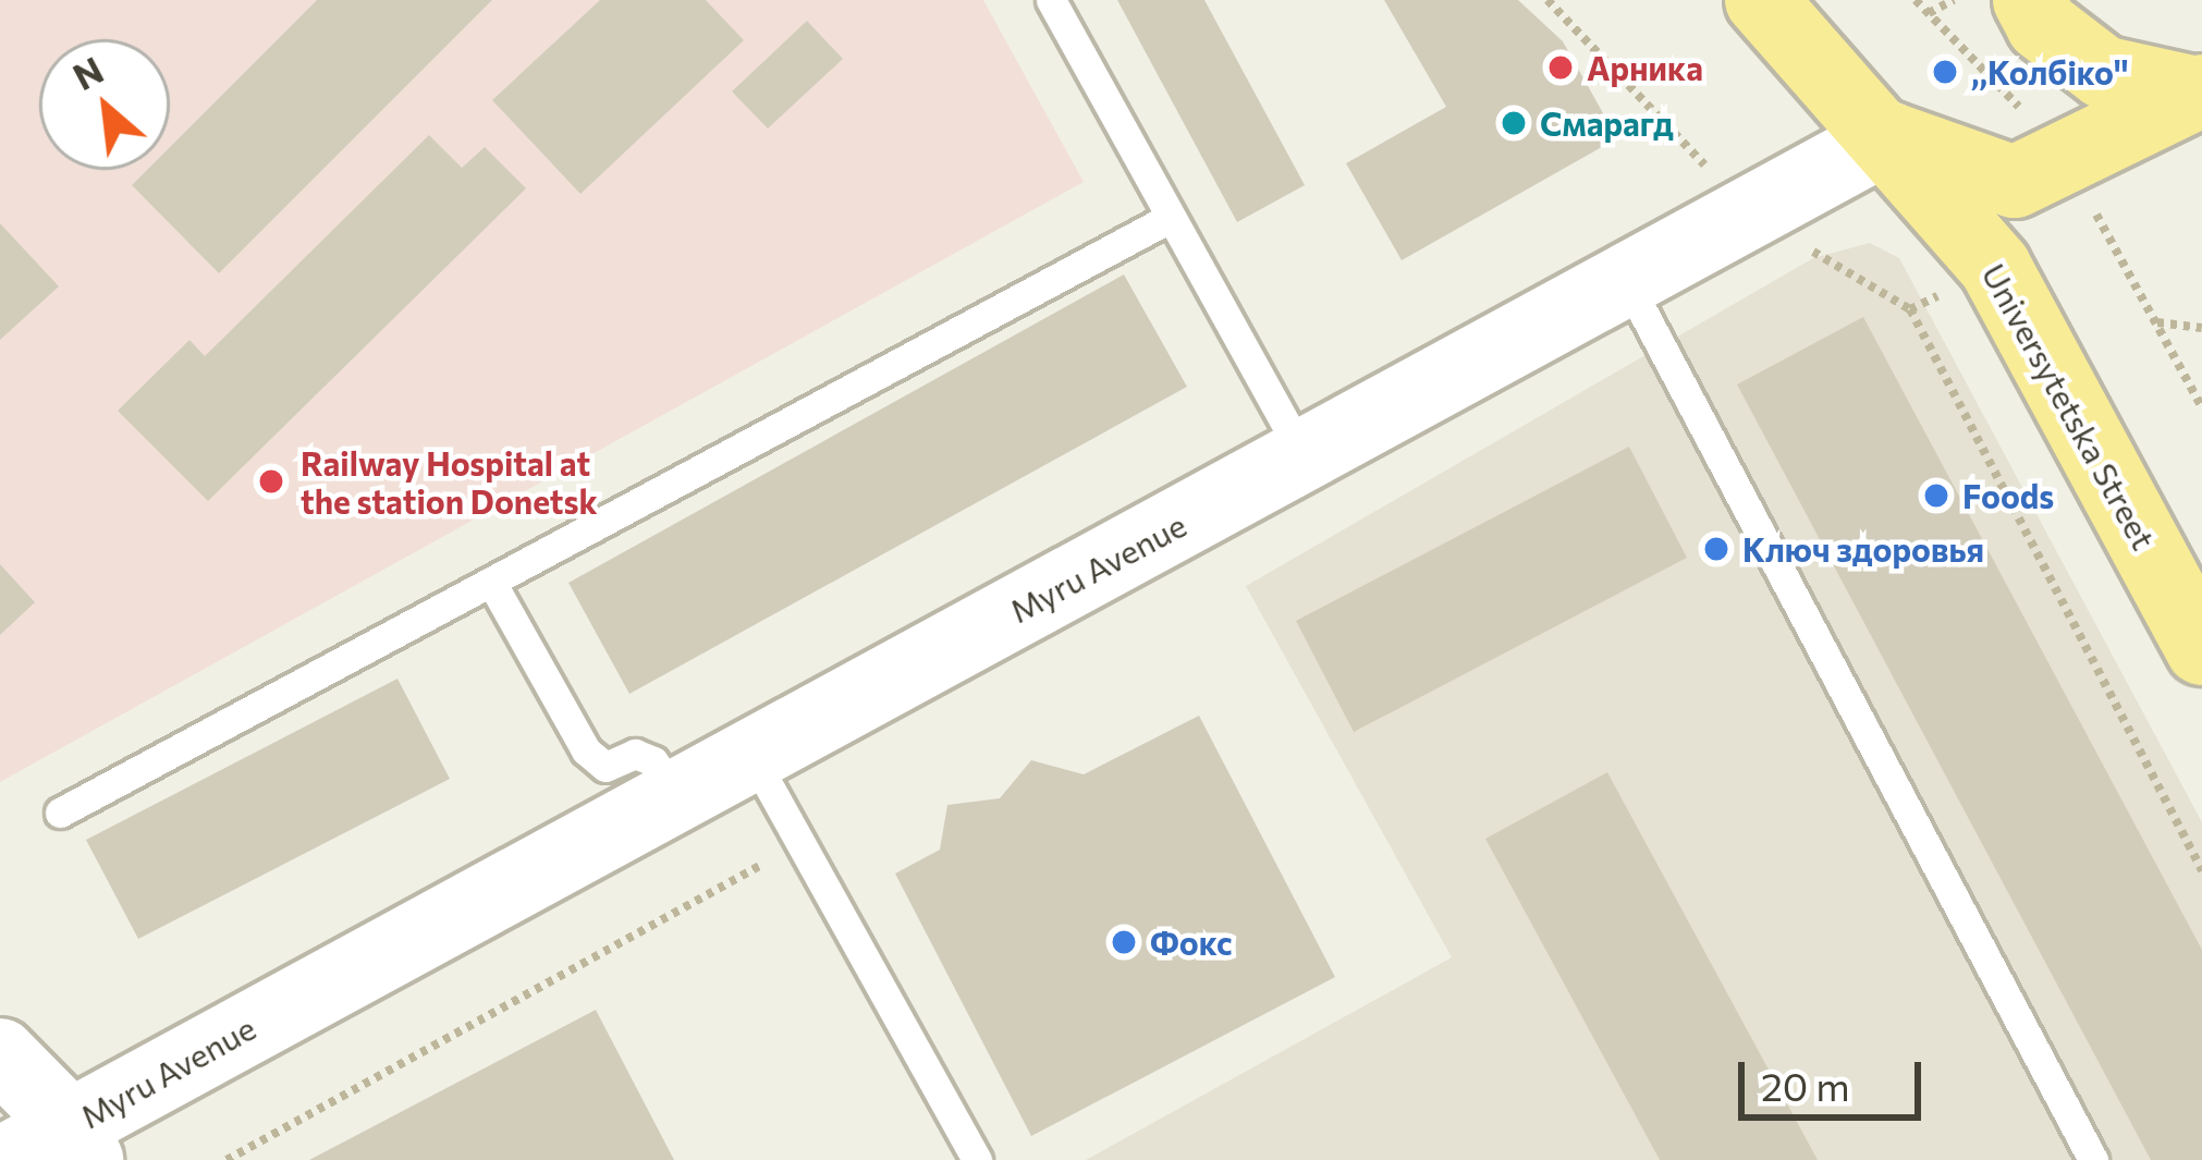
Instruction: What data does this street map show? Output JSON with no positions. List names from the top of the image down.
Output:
{
  "streets": {
    "main road": ["Universytetska Street"],
    "street": ["Myru Avenue"]
  },
  "crossings": [
    ["Universytetska Street", "Myru Avenue"]
  ],
  "places": [
    "Арника",
    ",,Колбіко''",
    "Смарагд",
    "Railway Hospital at the station Donetsk",
    "Foods",
    "Ключ здоровья",
    "Фокс"
  ],
  "scale_bar": "20 m",
  "north": "top left"
}
